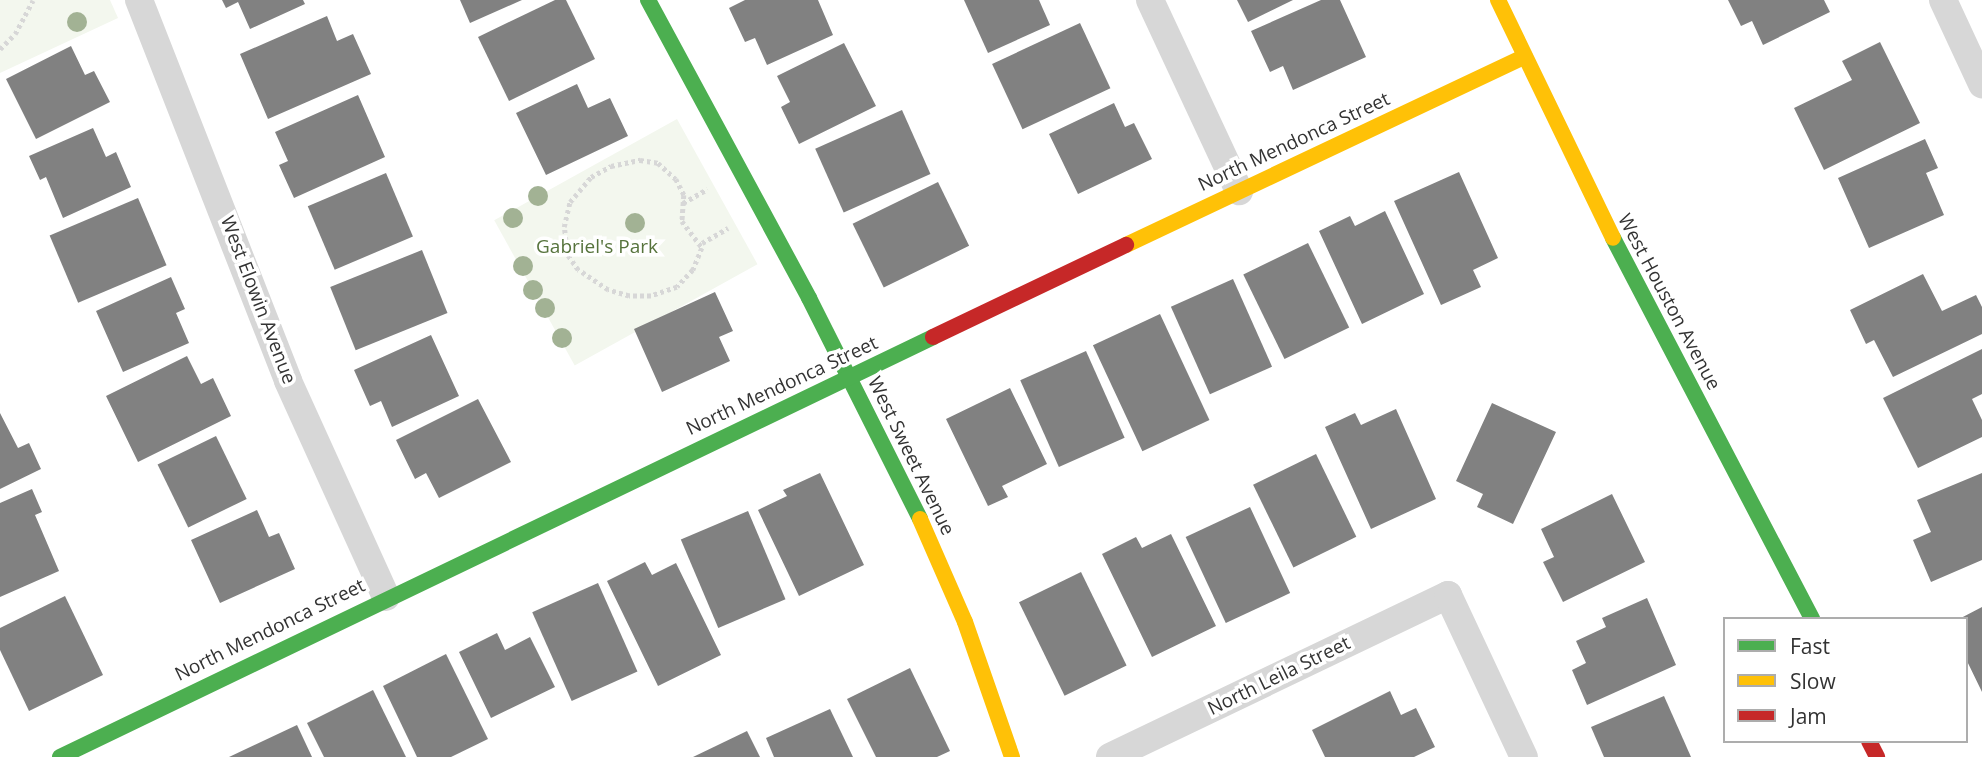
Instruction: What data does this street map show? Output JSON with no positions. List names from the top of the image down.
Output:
{
  "streets": {
    "street": [
      "North Mendonca Street",
      "West Elowin Avenue",
      "West Houston Avenue",
      "West Sweet Avenue",
      "North Leila Street"
    ]
  },
  "crossings": [
    ["North Mendonca Street", "West Elowin Avenue"],
    ["North Mendonca Street", "West Houston Avenue"],
    ["North Mendonca Street", "West Sweet Avenue"]
  ],
  "parks": ["Gabriel's Park"],
  "legend": ["Fast", "Slow", "Jam"]
}
